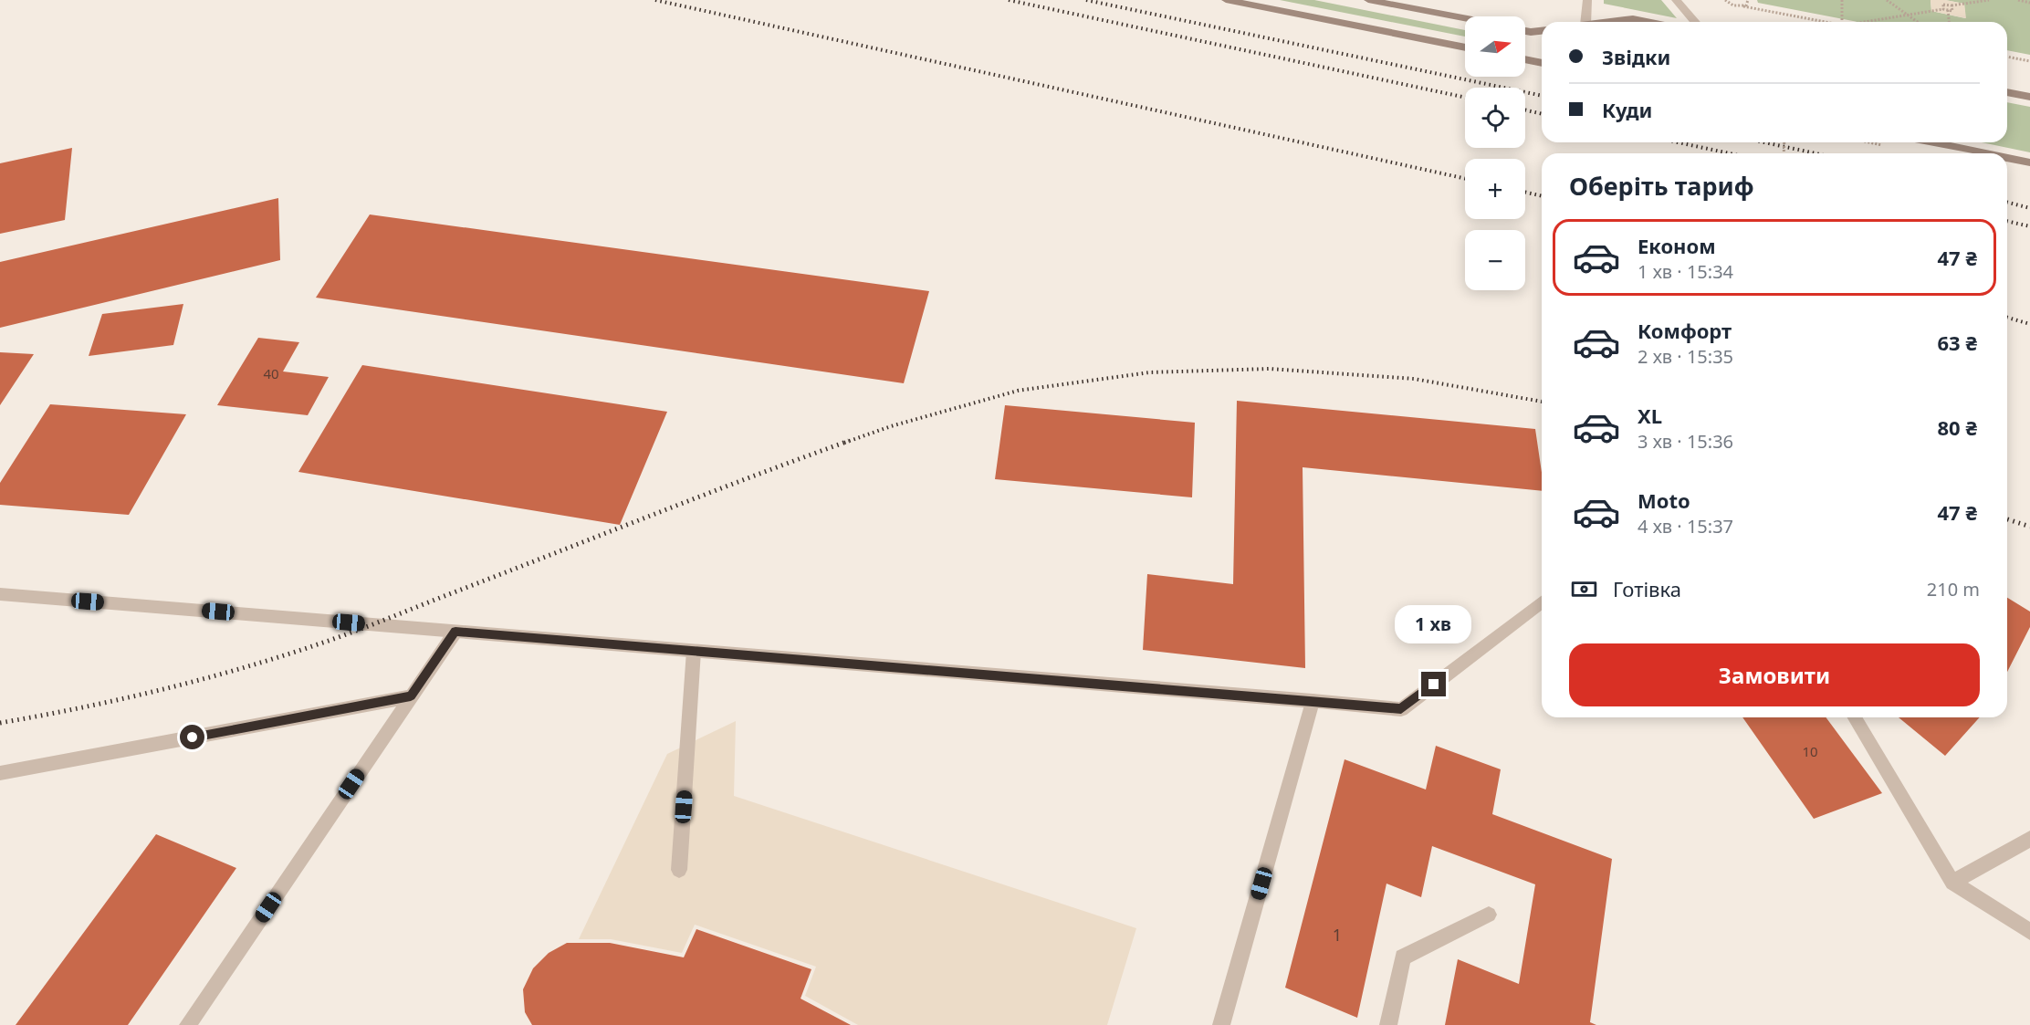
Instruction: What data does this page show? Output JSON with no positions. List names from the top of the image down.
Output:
{
  "house_numbers": ["40", "10", "1"],
  "north": "right",
  "page": {
    "map_buttons": ["+", "−"],
    "banner": ["Звідки", "Куди"],
    "heading": "Оберіть тариф",
    "list": [
      {
        "name": "Економ",
        "note": "1 хв · 15:34",
        "value": "47 ₴"
      },
      {
        "name": "Комфорт",
        "note": "2 хв · 15:35",
        "value": "63 ₴"
      },
      {
        "name": "XL",
        "note": "3 хв · 15:36",
        "value": "80 ₴"
      },
      {
        "name": "Moto",
        "note": "4 хв · 15:37",
        "value": "47 ₴"
      }
    ],
    "pay": ["Готівка", "210 m"],
    "bubble": "1 хв",
    "buttons": "Замовити"
  }
}
